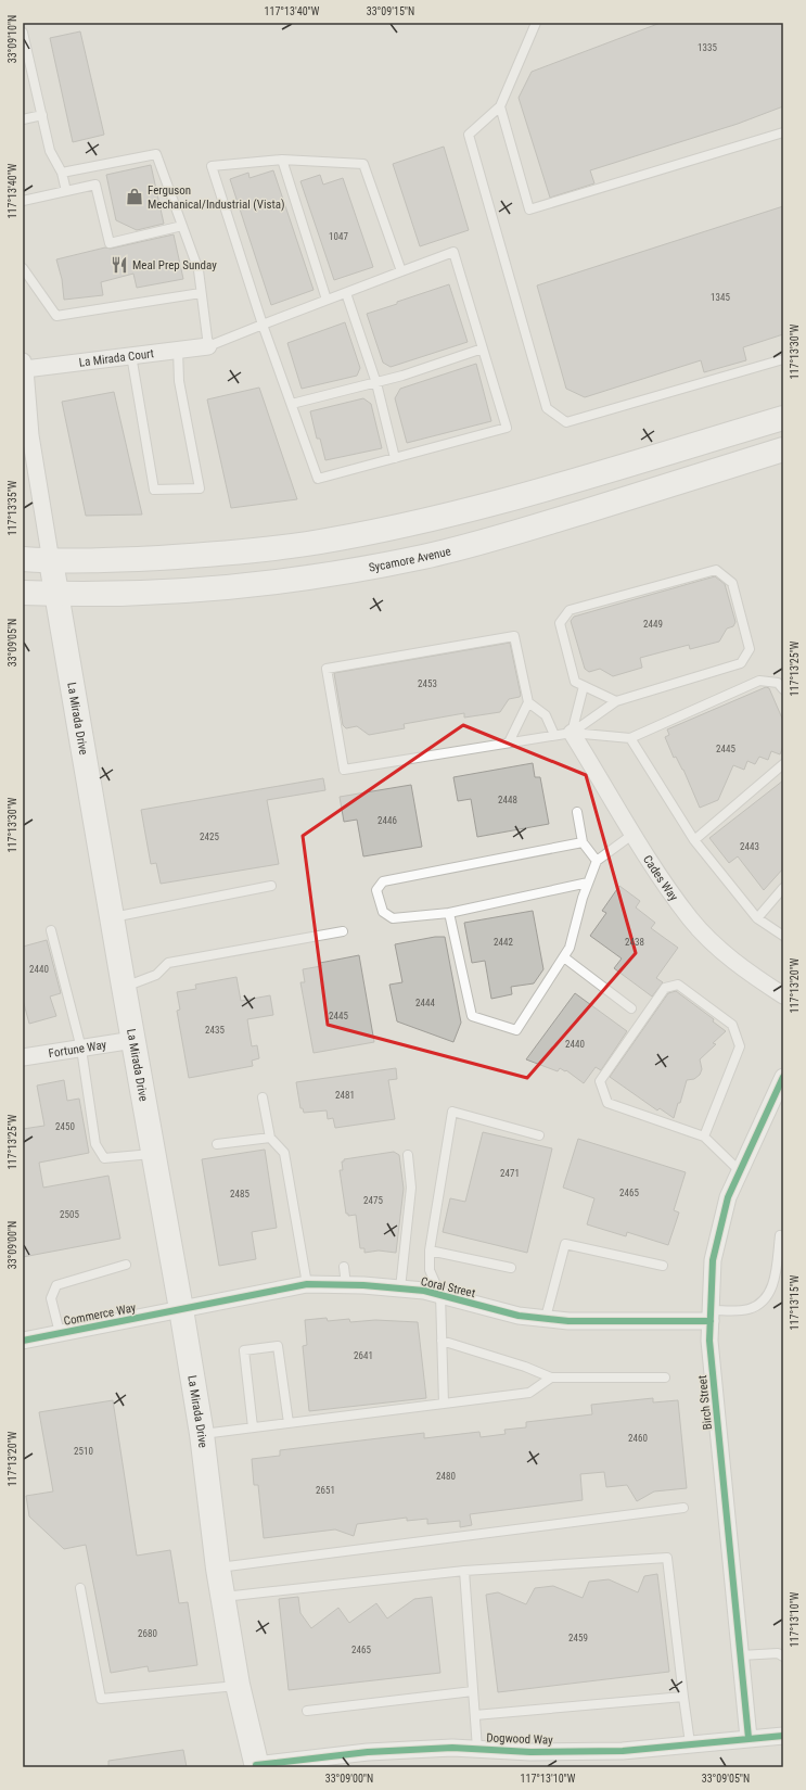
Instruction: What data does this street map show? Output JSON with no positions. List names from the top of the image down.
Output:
{
  "streets": {
    "main road": ["Sycamore Avenue", "La Mirada Drive"],
    "street": [
      "La Mirada Court",
      "Cades Way",
      "Fortune Way",
      "Coral Street",
      "Commerce Way",
      "Birch Street",
      "Dogwood Way"
    ]
  },
  "crossings": [
    ["La Mirada Court", "La Mirada Drive"],
    ["Sycamore Avenue", "La Mirada Drive"],
    ["La Mirada Drive", "Fortune Way"],
    ["La Mirada Drive", "Coral Street"],
    ["La Mirada Drive", "Commerce Way"],
    ["La Mirada Drive", "Dogwood Way"],
    ["Coral Street", "Commerce Way"],
    ["Coral Street", "Birch Street"],
    ["Birch Street", "Dogwood Way"]
  ],
  "places": {
    "shop": ["Ferguson Mechanical/Industrial (Vista)"],
    "restaurant": ["Meal Prep Sunday"]
  },
  "house_numbers": [
    "1335",
    "1047",
    "1345",
    "2449",
    "2453",
    "2445",
    "2448",
    "2446",
    "2425",
    "2443",
    "2442",
    "2438",
    "2440",
    "2444",
    "2445",
    "2435",
    "2440",
    "2481",
    "2450",
    "2471",
    "2465",
    "2485",
    "2475",
    "2505",
    "2641",
    "2460",
    "2510",
    "2480",
    "2651",
    "2680",
    "2459",
    "2465"
  ],
  "coordinates": [
    "117°13'40\"W",
    "33°09'15\"N",
    "33°09'10\"N",
    "117°13'30\"W",
    "117°13'35\"W",
    "33°09'05\"N",
    "117°13'25\"W",
    "117°13'20\"W",
    "33°09'00\"N",
    "117°13'15\"W",
    "117°13'10\"W"
  ]
}
